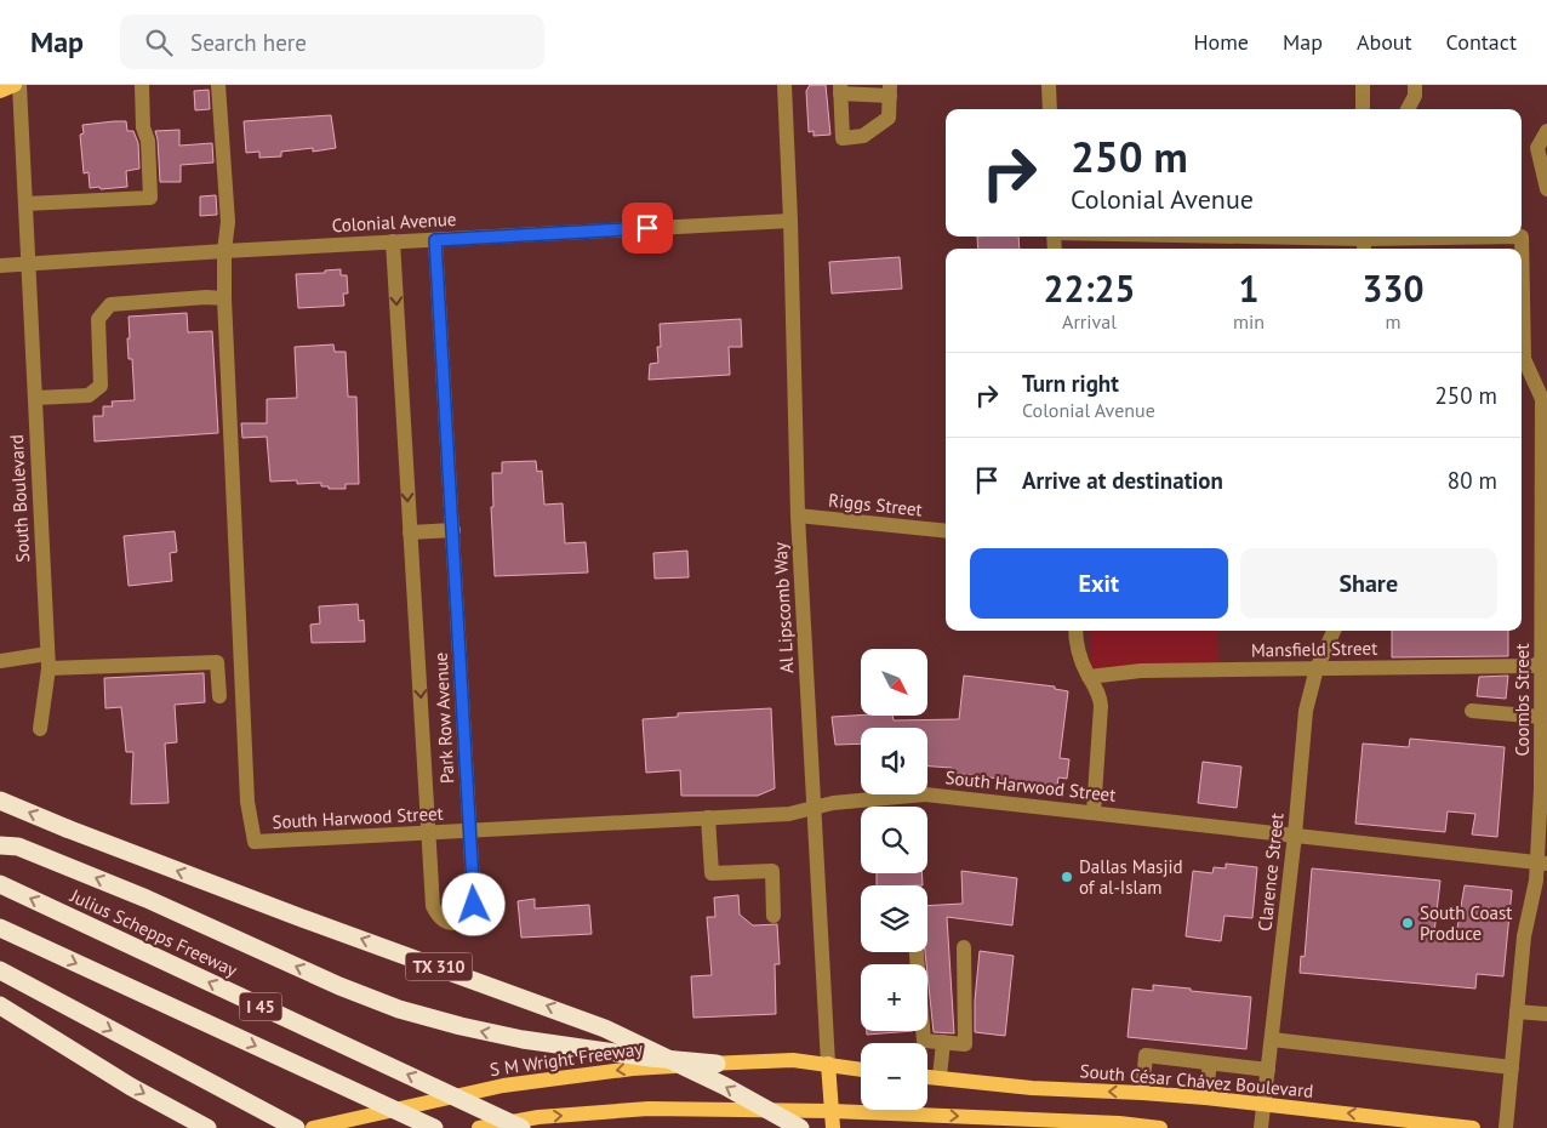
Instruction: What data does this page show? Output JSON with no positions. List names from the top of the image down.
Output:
{
  "streets": {
    "highway": ["Julius Schepps Freeway", "TX 310", "I 45"],
    "main road": ["Al Lipscomb Way", "S M Wright Freeway", "South César Chávez Boulevard"],
    "street": [
      "Colonial Avenue",
      "South Boulevard",
      "Riggs Street",
      "Mansfield Street",
      "Coombs Street",
      "Park Row Avenue",
      "South Harwood Street",
      "Clarence Street"
    ]
  },
  "crossings": [
    ["Colonial Avenue", "South Boulevard"],
    ["Colonial Avenue", "Al Lipscomb Way"],
    ["Colonial Avenue", "Park Row Avenue"],
    ["Riggs Street", "Al Lipscomb Way"],
    ["Al Lipscomb Way", "South Harwood Street"],
    ["Al Lipscomb Way", "S M Wright Freeway"],
    ["Mansfield Street", "Coombs Street"],
    ["Mansfield Street", "Clarence Street"],
    ["Coombs Street", "South Harwood Street"],
    ["Park Row Avenue", "South Harwood Street"],
    ["South Harwood Street", "Clarence Street"],
    ["Clarence Street", "South César Chávez Boulevard"]
  ],
  "places": ["Dallas Masjid of al-Islam", "South Coast Produce"],
  "north": "bottom right",
  "page": {
    "header": "Map",
    "search": "Search here",
    "nav": [
      "Home",
      "Map",
      "About",
      "Contact"
    ],
    "turn": ["250 m", "Colonial Avenue"],
    "eta": [
      "22:25",
      "Arrival",
      "1",
      "min",
      "330",
      "m"
    ],
    "list": [
      {
        "name": "Turn right",
        "note": "Colonial Avenue",
        "value": "250 m"
      },
      {
        "name": "Arrive at destination",
        "value": "80 m"
      }
    ],
    "buttons": ["Exit", "Share"],
    "map_buttons": ["+", "−"]
  }
}
